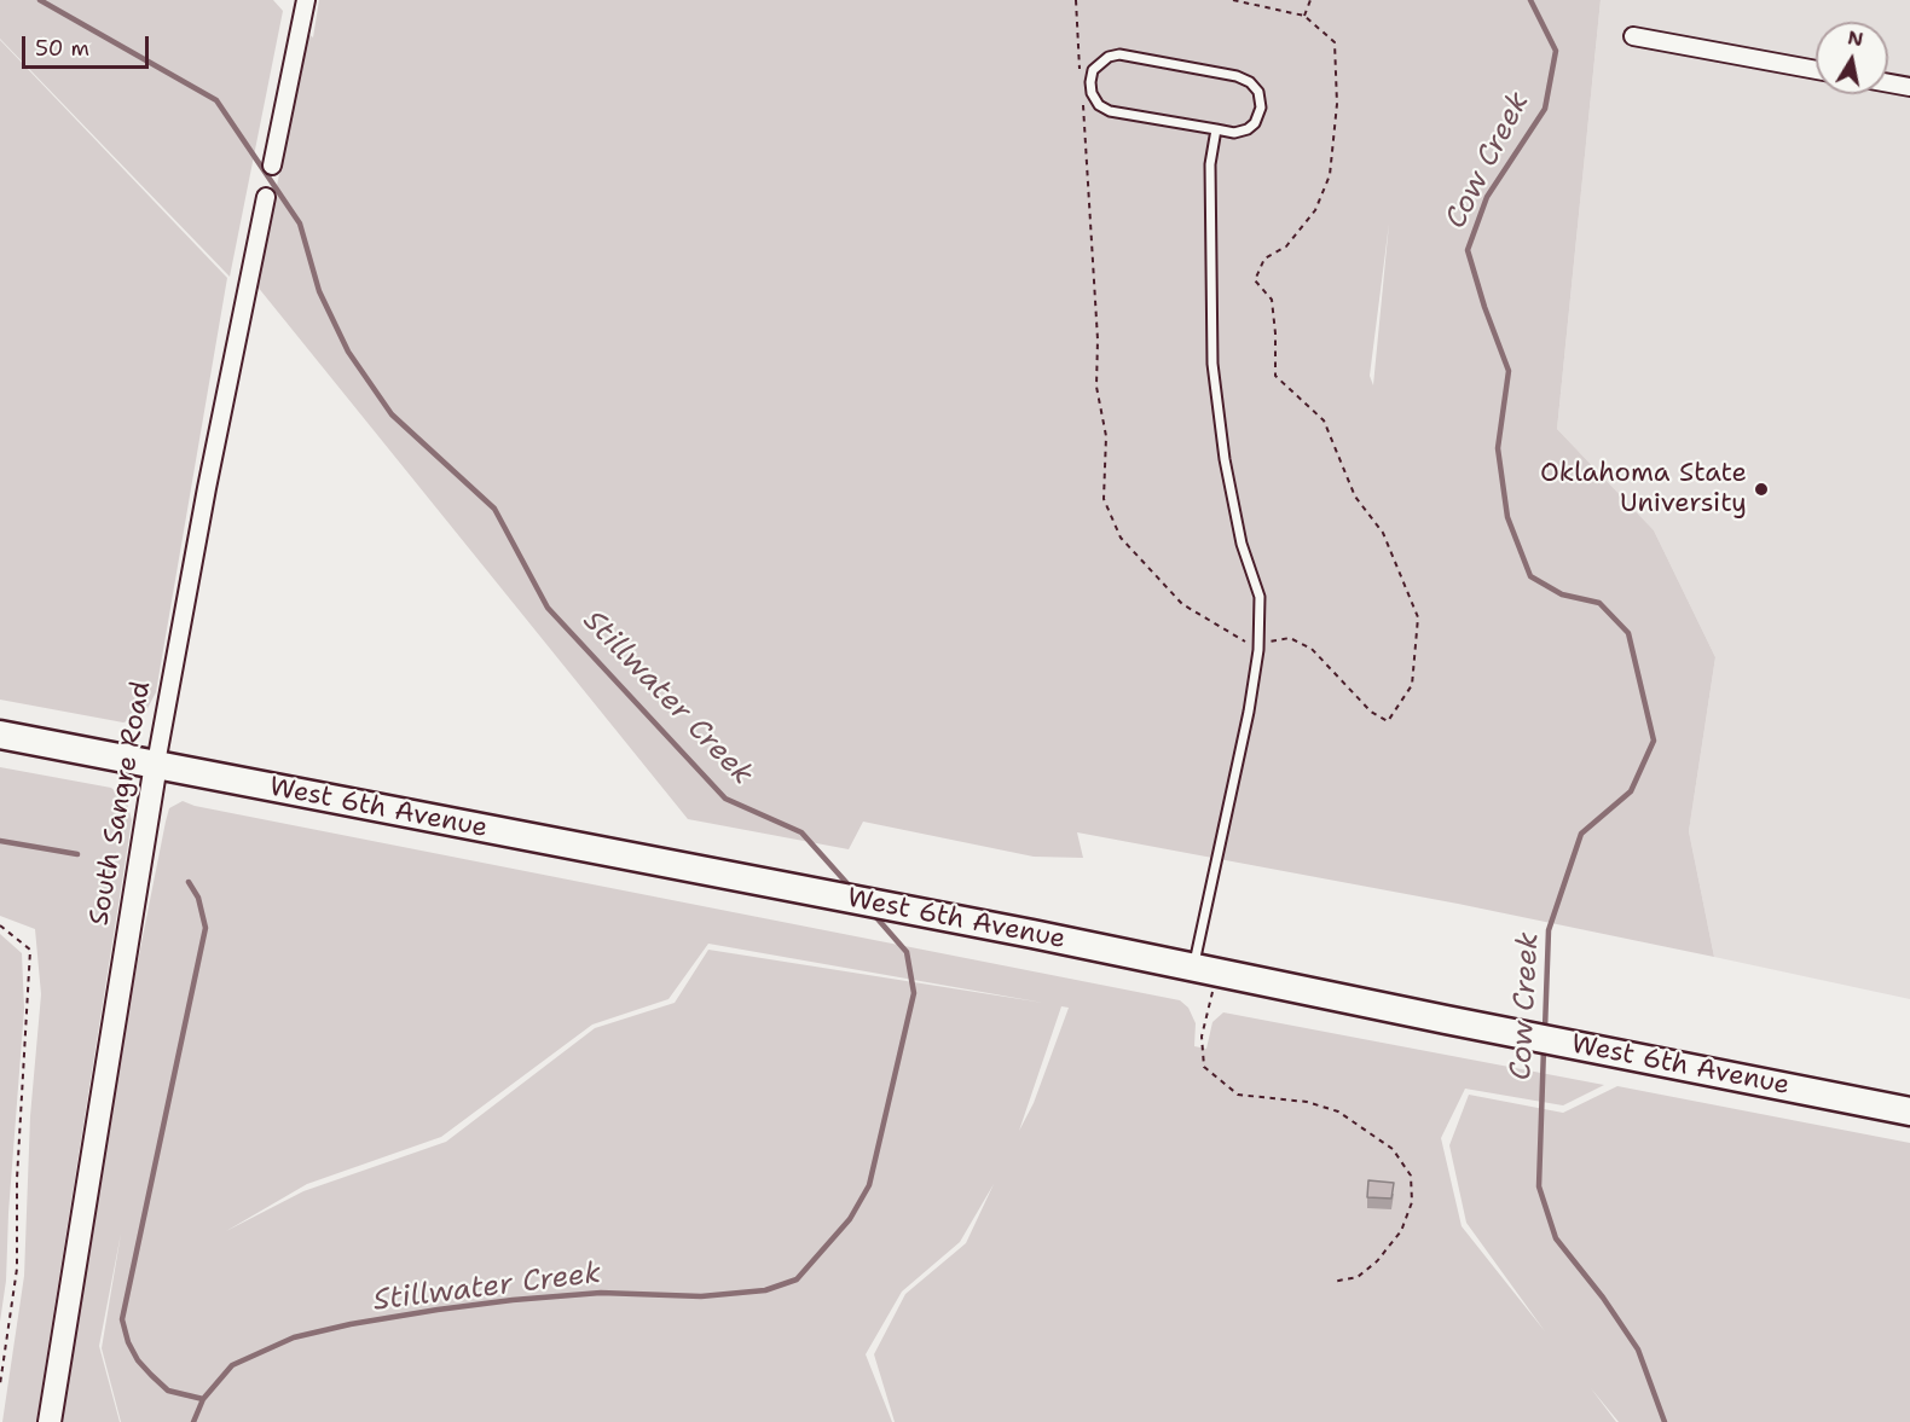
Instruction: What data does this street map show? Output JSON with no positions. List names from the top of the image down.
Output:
{
  "streets": {
    "highway": ["West 6th Avenue"],
    "street": ["South Sangre Road"]
  },
  "crossings": [
    ["South Sangre Road", "West 6th Avenue"]
  ],
  "water": ["Cow Creek", "Stillwater Creek"],
  "places": ["Oklahoma State University"],
  "scale_bar": "50 m",
  "north": "top"
}
